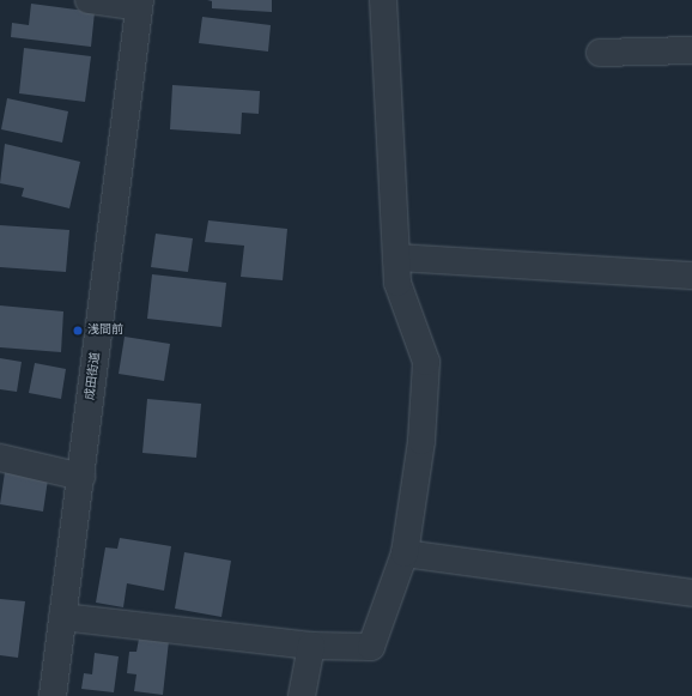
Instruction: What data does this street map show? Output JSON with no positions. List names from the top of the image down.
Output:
{
  "streets": {
    "street": ["成田街道"]
  },
  "places": ["浅間前"]
}
